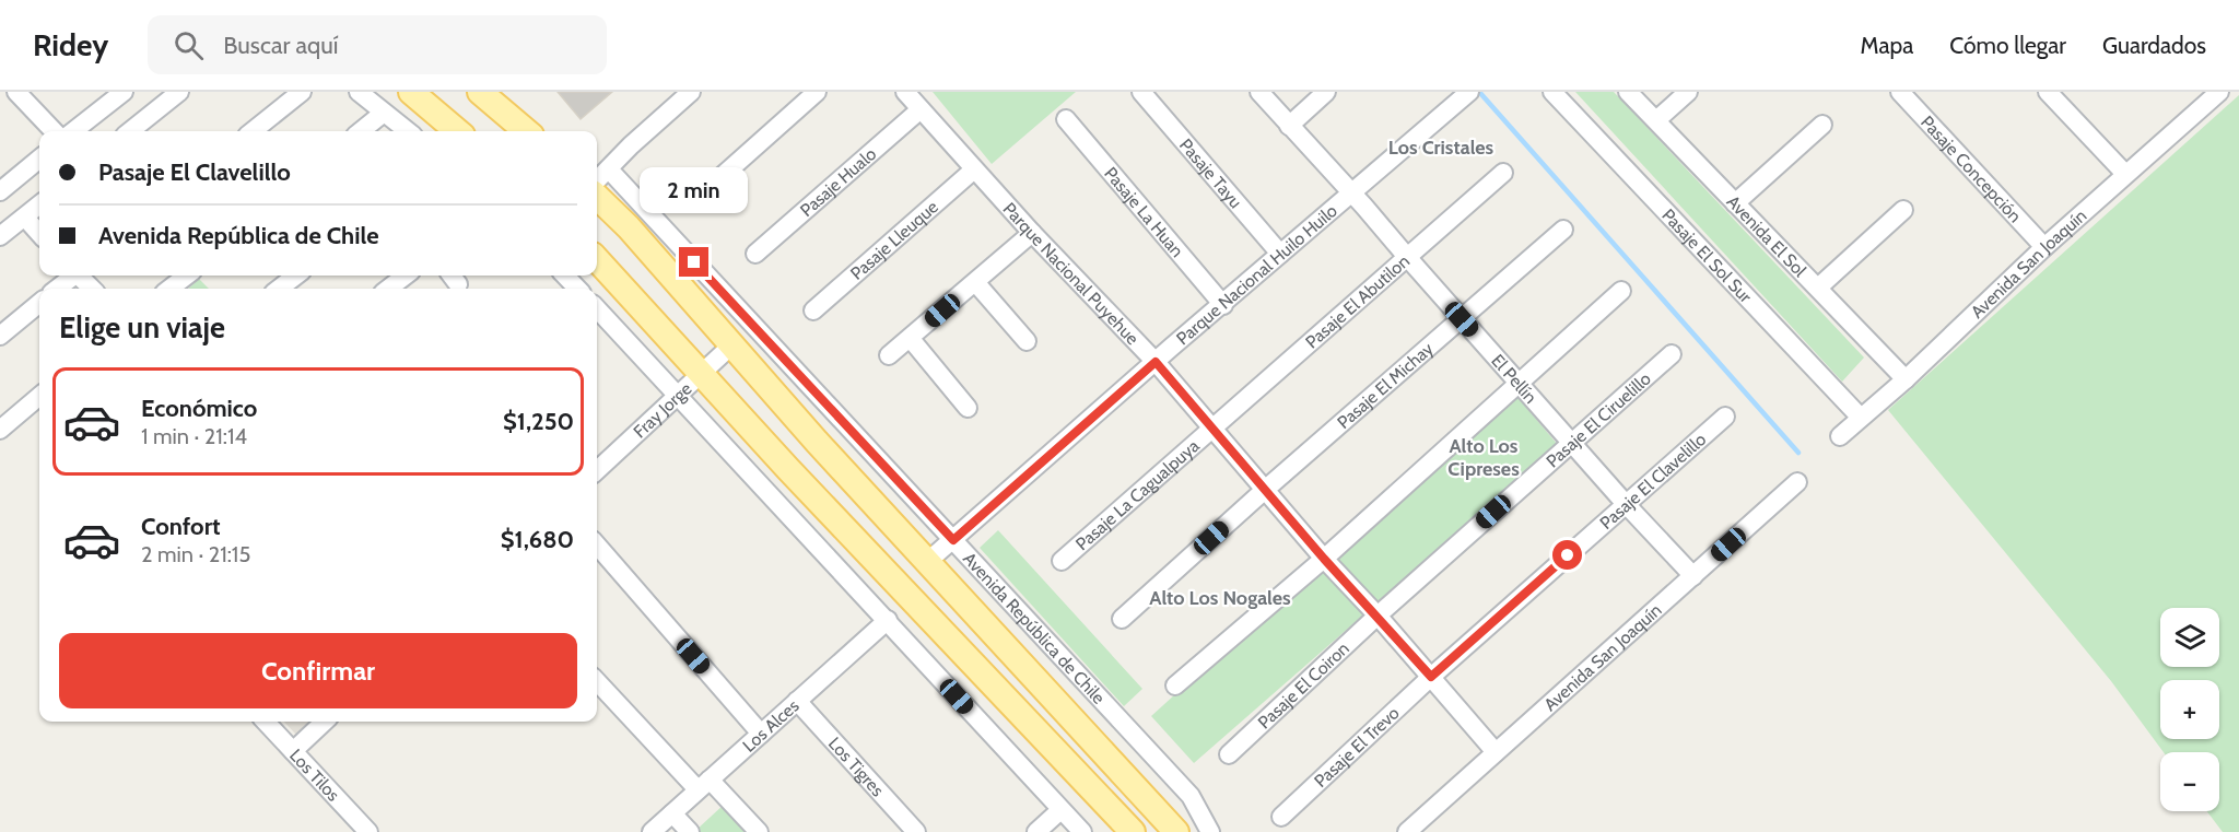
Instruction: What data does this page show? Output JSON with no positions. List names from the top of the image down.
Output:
{
  "streets": {
    "main road": ["Avenida República de Chile"],
    "street": [
      "Pasaje Concepción",
      "Pasaje Tayu",
      "Pasaje Hualo",
      "Pasaje La Huan",
      "Avenida El Sol",
      "Pasaje Lleuque",
      "Pasaje El Sol Sur",
      "Avenida San Joaquín",
      "Parque Nacional Puyehue",
      "Parque Nacional Huilo Huilo",
      "Pasaje El Abutilon",
      "El Pellín",
      "Pasaje El Michay",
      "Fray Jorge",
      "Pasaje El Ciruelillo",
      "Pasaje El Clavelillo",
      "Pasaje La Cagualpuya",
      "Pasaje El Coiron",
      "Los Alces",
      "Pasaje El Trevo",
      "Los Tigres",
      "Los Tilos"
    ]
  },
  "crossings": [
    ["Pasaje Concepción", "Avenida San Joaquín"],
    ["Pasaje Tayu", "Parque Nacional Huilo Huilo"],
    ["Pasaje Hualo", "Parque Nacional Puyehue"],
    ["Pasaje La Huan", "Parque Nacional Huilo Huilo"],
    ["Avenida El Sol", "Avenida San Joaquín"],
    ["Pasaje Lleuque", "Parque Nacional Puyehue"],
    ["Pasaje El Sol Sur", "Avenida San Joaquín"],
    ["Avenida San Joaquín", "Parque Nacional Puyehue"],
    ["Avenida San Joaquín", "El Pellín"],
    ["Parque Nacional Puyehue", "Parque Nacional Huilo Huilo"],
    ["Parque Nacional Puyehue", "Pasaje El Abutilon"],
    ["Parque Nacional Puyehue", "Pasaje El Michay"],
    ["Parque Nacional Puyehue", "Pasaje El Ciruelillo"],
    ["Parque Nacional Puyehue", "Pasaje El Clavelillo"],
    ["Parque Nacional Puyehue", "Pasaje La Cagualpuya"],
    ["Parque Nacional Puyehue", "Pasaje El Coiron"],
    ["Parque Nacional Puyehue", "Pasaje El Trevo"],
    ["Parque Nacional Huilo Huilo", "El Pellín"],
    ["Parque Nacional Huilo Huilo", "Avenida República de Chile"],
    ["Pasaje El Abutilon", "El Pellín"],
    ["Pasaje El Abutilon", "Pasaje La Cagualpuya"],
    ["El Pellín", "Pasaje El Michay"],
    ["El Pellín", "Pasaje El Ciruelillo"],
    ["El Pellín", "Pasaje El Clavelillo"],
    ["Fray Jorge", "Avenida República de Chile"],
    ["Pasaje El Ciruelillo", "Pasaje El Coiron"],
    ["Pasaje El Clavelillo", "Pasaje El Trevo"],
    ["Los Alces", "Los Tigres"]
  ],
  "districts": ["Los Cristales", "Alto Los Cipreses", "Alto Los Nogales"],
  "page": {
    "header": "Ridey",
    "search": "Buscar aquí",
    "nav": ["Mapa", "Cómo llegar", "Guardados"],
    "banner": ["Pasaje El Clavelillo", "Avenida República de Chile"],
    "bubble": "2 min",
    "heading": "Elige un viaje",
    "list": [
      {
        "name": "Económico",
        "note": "1 min · 21:14",
        "value": "$1,250"
      },
      {
        "name": "Confort",
        "note": "2 min · 21:15",
        "value": "$1,680"
      }
    ],
    "map_buttons": ["+", "−"],
    "buttons": "Confirmar"
  }
}
